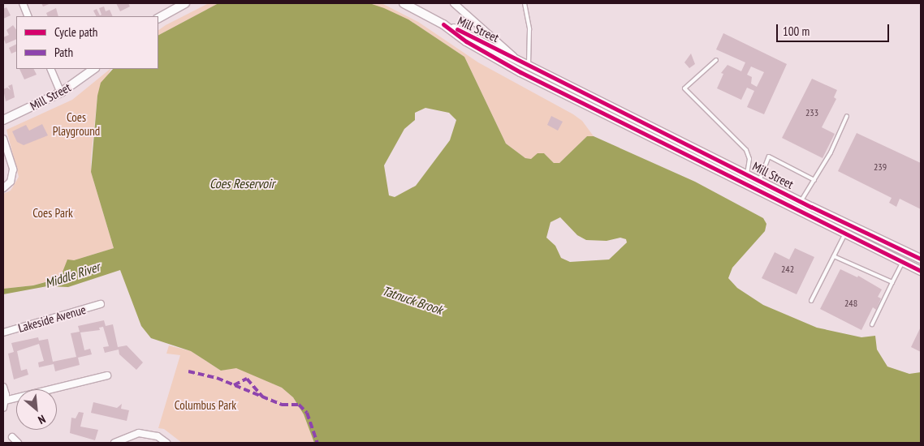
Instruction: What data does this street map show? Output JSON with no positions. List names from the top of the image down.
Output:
{
  "streets": {
    "main road": ["Mill Street"],
    "street": ["Lakeside Avenue"]
  },
  "water": ["Coes Reservoir", "Middle River", "Tatnuck Brook"],
  "parks": ["Coes Playground", "Coes Park", "Columbus Park"],
  "house_numbers": [
    "233",
    "239",
    "242",
    "248"
  ],
  "legend": ["Cycle path", "Path"],
  "scale_bar": "100 m",
  "north": "bottom right"
}
